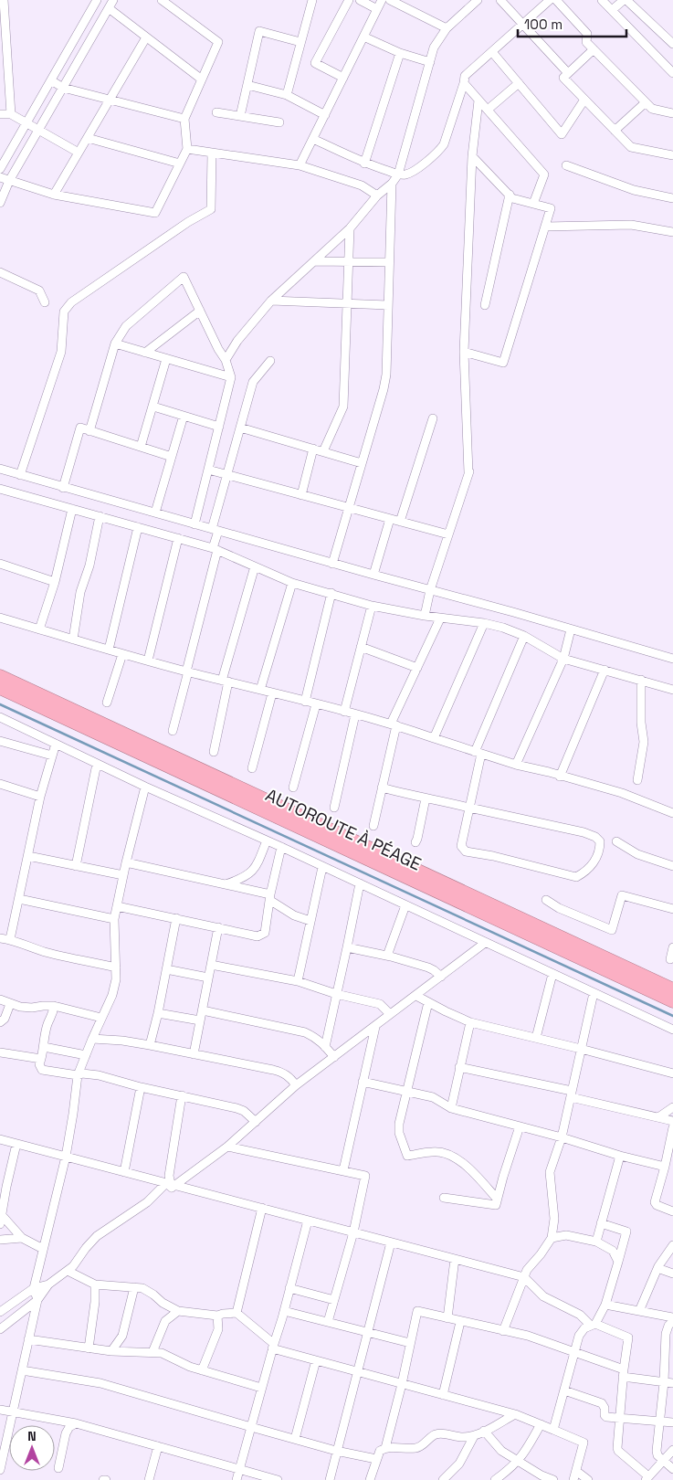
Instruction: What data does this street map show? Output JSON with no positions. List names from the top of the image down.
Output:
{
  "streets": {
    "highway": ["AUTOROUTE À PÉAGE"]
  },
  "scale_bar": "100 m",
  "north": "top"
}
